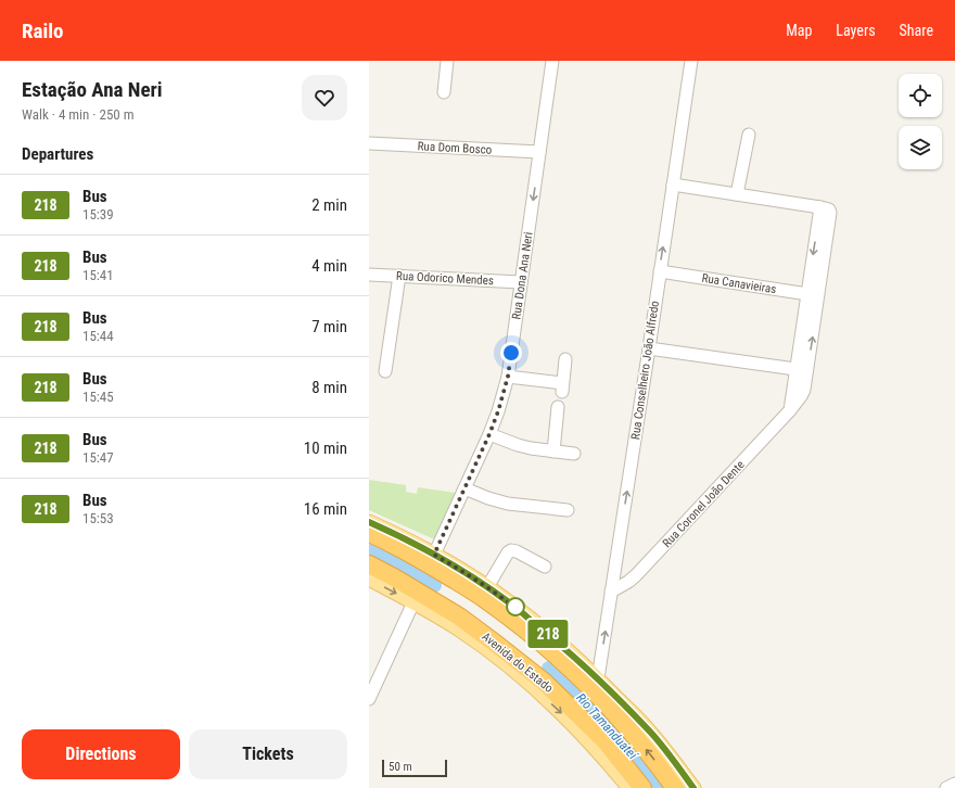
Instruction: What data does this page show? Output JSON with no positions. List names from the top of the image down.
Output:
{
  "streets": {
    "highway": ["Avenida do Estado"],
    "street": [
      "Rua Dom Bosco",
      "Rua Dona Ana Neri",
      "Rua Odorico Mendes",
      "Rua Canavieiras",
      "Rua Conselheiro João Alfredo",
      "Rua Coronel João Dente"
    ]
  },
  "crossings": [
    ["Rua Dom Bosco", "Rua Dona Ana Neri"],
    ["Rua Dona Ana Neri", "Rua Odorico Mendes"],
    ["Rua Canavieiras", "Rua Conselheiro João Alfredo"],
    ["Rua Canavieiras", "Rua Coronel João Dente"],
    ["Rua Conselheiro João Alfredo", "Rua Coronel João Dente"]
  ],
  "one_way": ["Rua Conselheiro João Alfredo"],
  "water": ["Rio Tamanduateí"],
  "lines": ["bus line 218"],
  "scale_bar": "50 m",
  "page": {
    "header": "Railo",
    "nav": ["Map", "Layers", "Share"],
    "heading": [
      ["Estação Ana Neri", "Walk · 4 min · 250 m"],
      "Departures"
    ],
    "on_map": "218",
    "list": [
      {
        "mark": "218",
        "name": "Bus",
        "note": "15:39",
        "value": "2 min"
      },
      {
        "mark": "218",
        "name": "Bus",
        "note": "15:41",
        "value": "4 min"
      },
      {
        "mark": "218",
        "name": "Bus",
        "note": "15:44",
        "value": "7 min"
      },
      {
        "mark": "218",
        "name": "Bus",
        "note": "15:45",
        "value": "8 min"
      },
      {
        "mark": "218",
        "name": "Bus",
        "note": "15:47",
        "value": "10 min"
      },
      {
        "mark": "218",
        "name": "Bus",
        "note": "15:53",
        "value": "16 min"
      }
    ],
    "buttons": ["Directions", "Tickets"],
    "scale": "50 m"
  }
}
